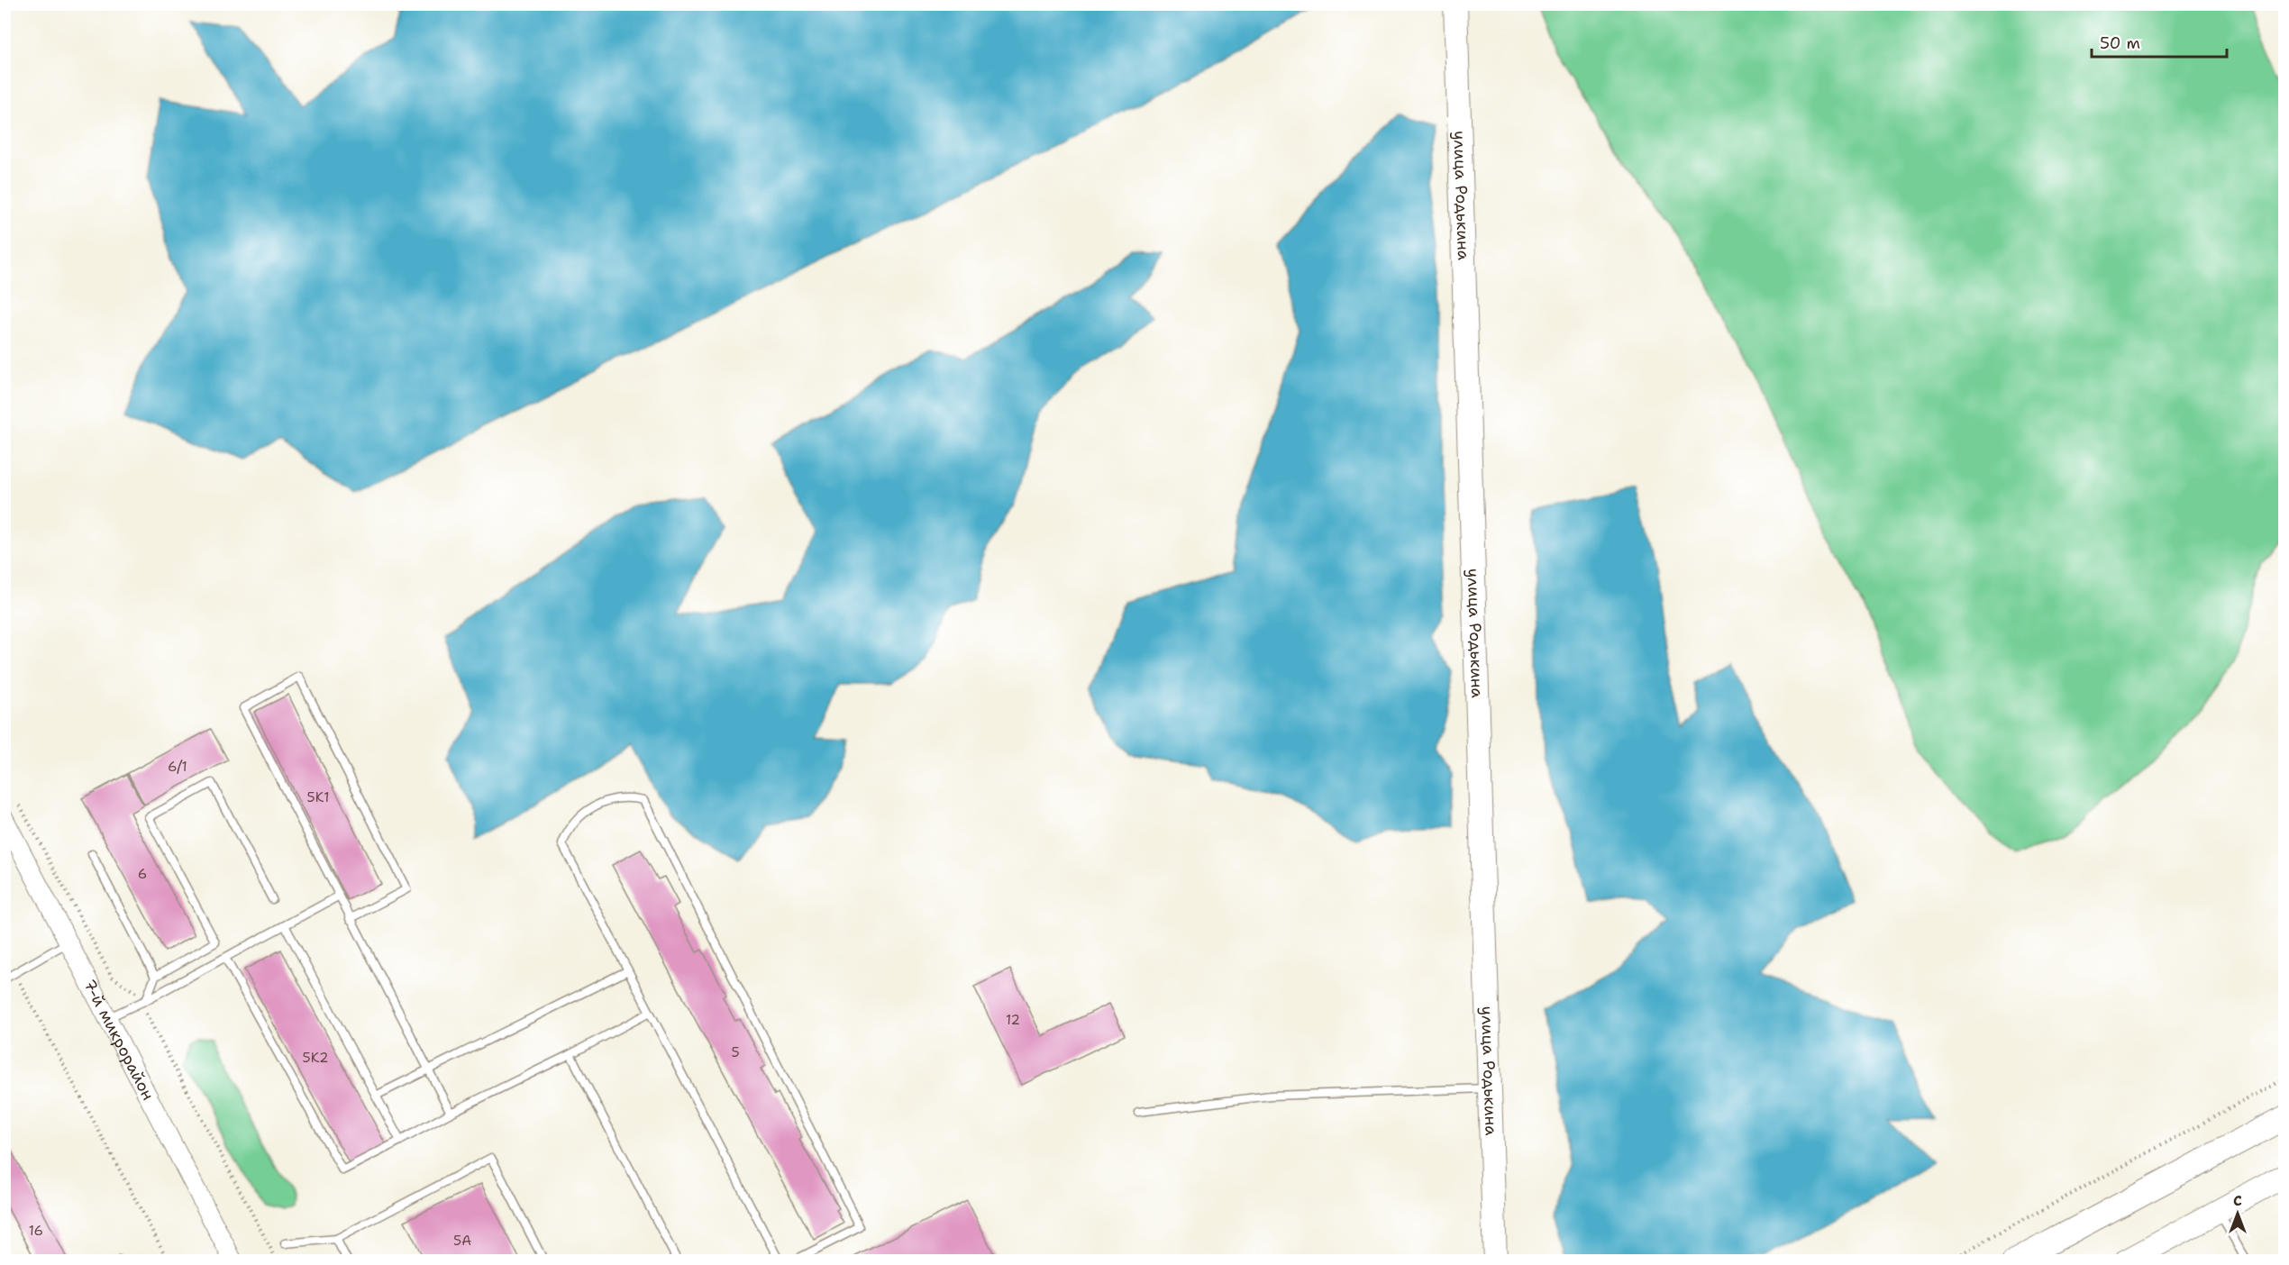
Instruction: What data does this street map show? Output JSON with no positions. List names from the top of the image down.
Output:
{
  "streets": {
    "main road": ["улица Родькина"],
    "street": ["7-й микрорайон"]
  },
  "house_numbers": [
    "6/1",
    "5К1",
    "6",
    "12",
    "5",
    "5К2",
    "16",
    "5А"
  ],
  "scale_bar": "50 m",
  "north": "top"
}
